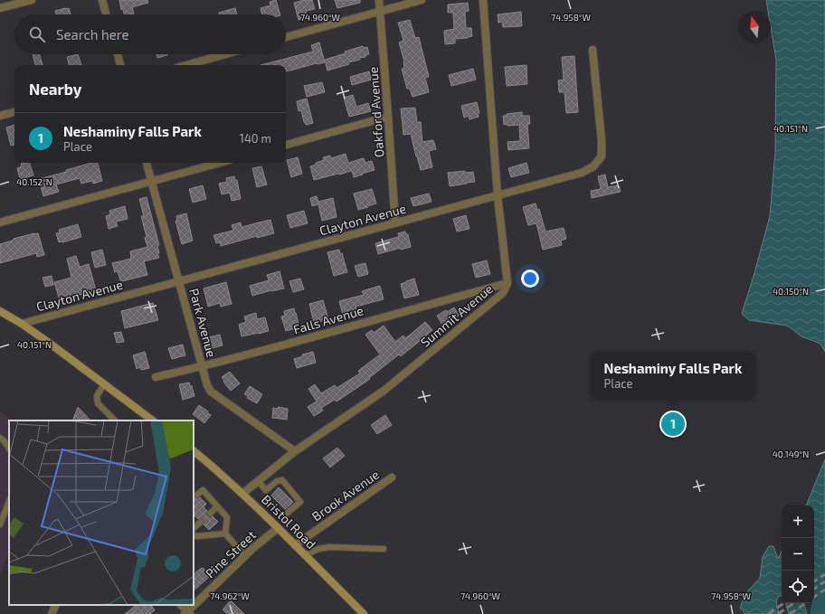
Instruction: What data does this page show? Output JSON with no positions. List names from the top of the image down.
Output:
{
  "streets": {
    "main road": ["Bristol Road"],
    "street": [
      "Oakford Avenue",
      "Clayton Avenue",
      "Summit Avenue",
      "Falls Avenue",
      "Park Avenue",
      "Brook Avenue",
      "Pine Street"
    ]
  },
  "crossings": [
    ["Oakford Avenue", "Clayton Avenue"],
    ["Clayton Avenue", "Summit Avenue"],
    ["Clayton Avenue", "Park Avenue"],
    ["Summit Avenue", "Falls Avenue"],
    ["Summit Avenue", "Park Avenue"],
    ["Summit Avenue", "Bristol Road"],
    ["Falls Avenue", "Park Avenue"],
    ["Brook Avenue", "Bristol Road"],
    ["Bristol Road", "Pine Street"]
  ],
  "north": "top",
  "page": {
    "search": "Search here",
    "heading": "Nearby",
    "list": [
      {
        "mark": "1",
        "name": "Neshaminy Falls Park",
        "note": "Place",
        "value": "140 m"
      }
    ],
    "popup": ["Neshaminy Falls Park", "Place"],
    "pins": "1",
    "map_buttons": ["+", "−"]
  },
  "coordinates": [
    "74.960°W",
    "74.958°W",
    "40.151°N",
    "40.152°N",
    "40.150°N",
    "40.149°N",
    "74.962°W"
  ]
}
